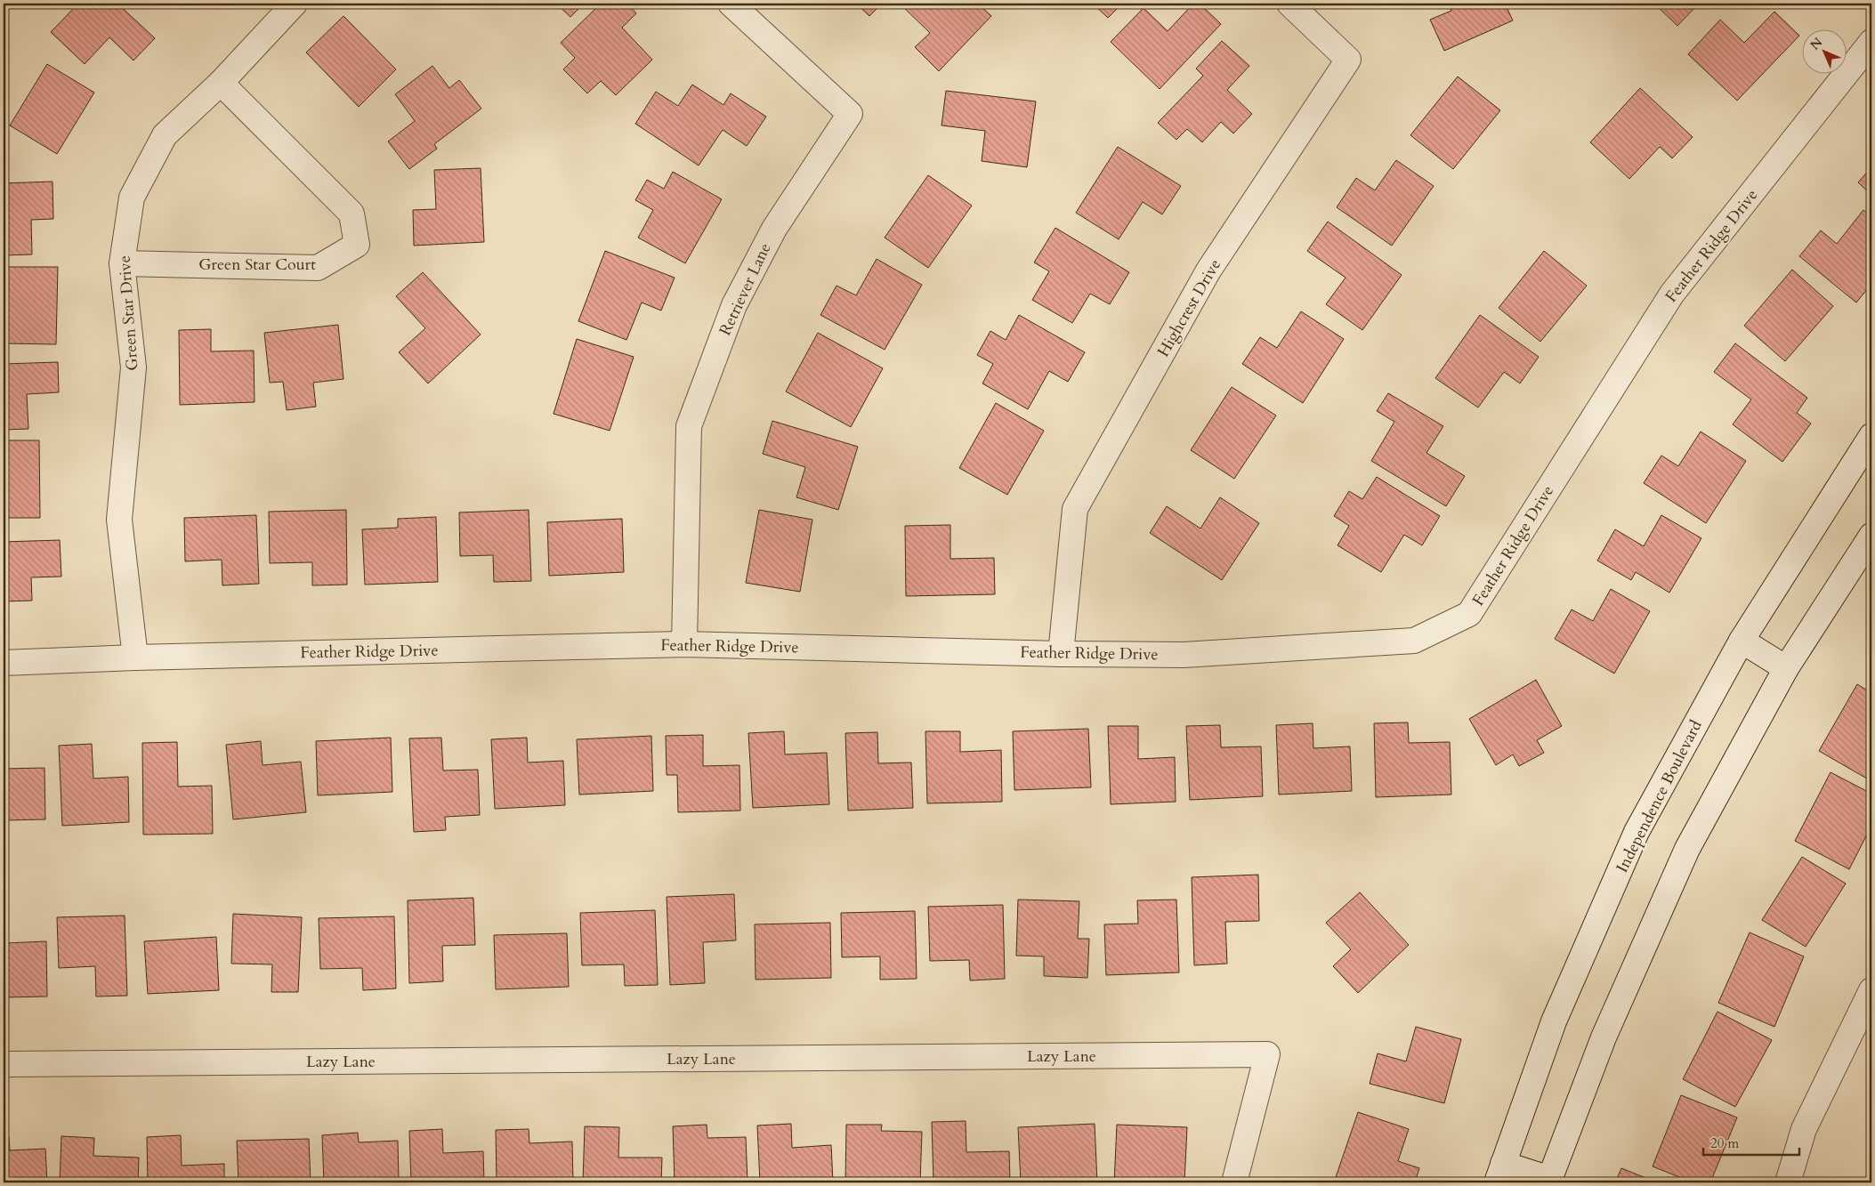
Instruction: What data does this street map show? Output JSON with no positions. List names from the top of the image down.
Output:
{
  "streets": {
    "street": [
      "Feather Ridge Drive",
      "Green Star Court",
      "Retriever Lane",
      "Highcrest Drive",
      "Green Star Drive",
      "Independence Boulevard",
      "Lazy Lane"
    ]
  },
  "crossings": [
    ["Feather Ridge Drive", "Retriever Lane"],
    ["Feather Ridge Drive", "Highcrest Drive"],
    ["Feather Ridge Drive", "Green Star Drive"],
    ["Green Star Court", "Green Star Drive"]
  ],
  "scale_bar": "20 m",
  "north": "top left"
}
